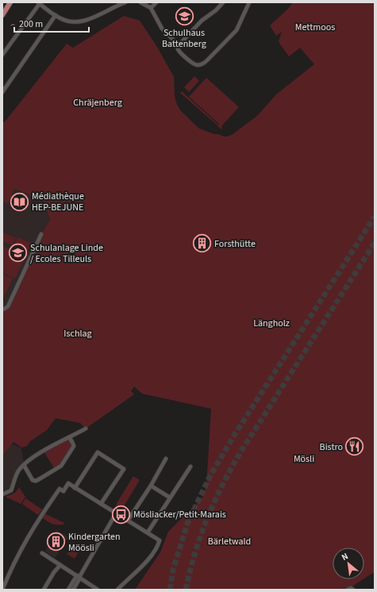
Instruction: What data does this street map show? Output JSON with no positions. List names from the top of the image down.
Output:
{
  "parks": [
    "Mettmoos",
    "Chräjenberg",
    "Längholz",
    "Ischlag",
    "Mösli",
    "Bärletwald"
  ],
  "places": {
    "school or university": ["Schulhaus Battenberg", "Schulanlage Linde / Ecoles Tilleuls"],
    "library": ["Médiathèque HEP-BEJUNE"],
    "building": ["Forsthütte", "Kindergarten Möösli"],
    "restaurant": ["Bistro"],
    "bus stop": ["Mösliacker/Petit-Marais"]
  },
  "scale_bar": "200 m",
  "north": "top left"
}
